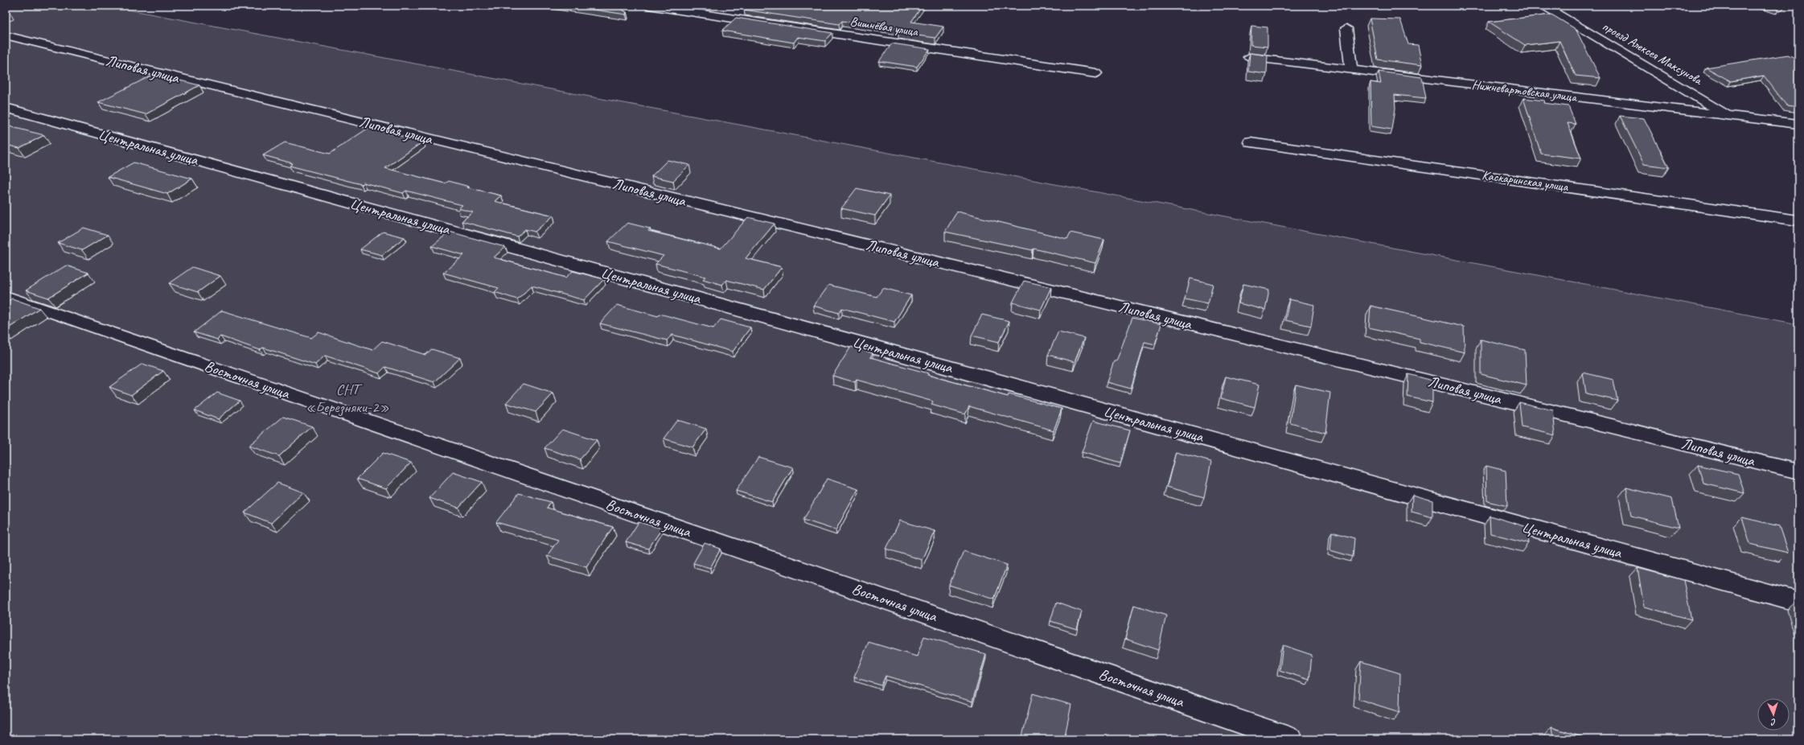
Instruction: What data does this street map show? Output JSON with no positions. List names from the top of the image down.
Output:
{
  "streets": {
    "street": [
      "Вишнёвая улица",
      "проезд Алексея Максунова",
      "Липовая улица",
      "Нижневартовская улица",
      "Центральная улица",
      "Каскаринская улица",
      "Восточная улица"
    ]
  },
  "crossings": [
    ["проезд Алексея Максунова", "Нижневартовская улица"]
  ],
  "parks": ["СНТ «Березняки-2»"],
  "north": "bottom"
}
